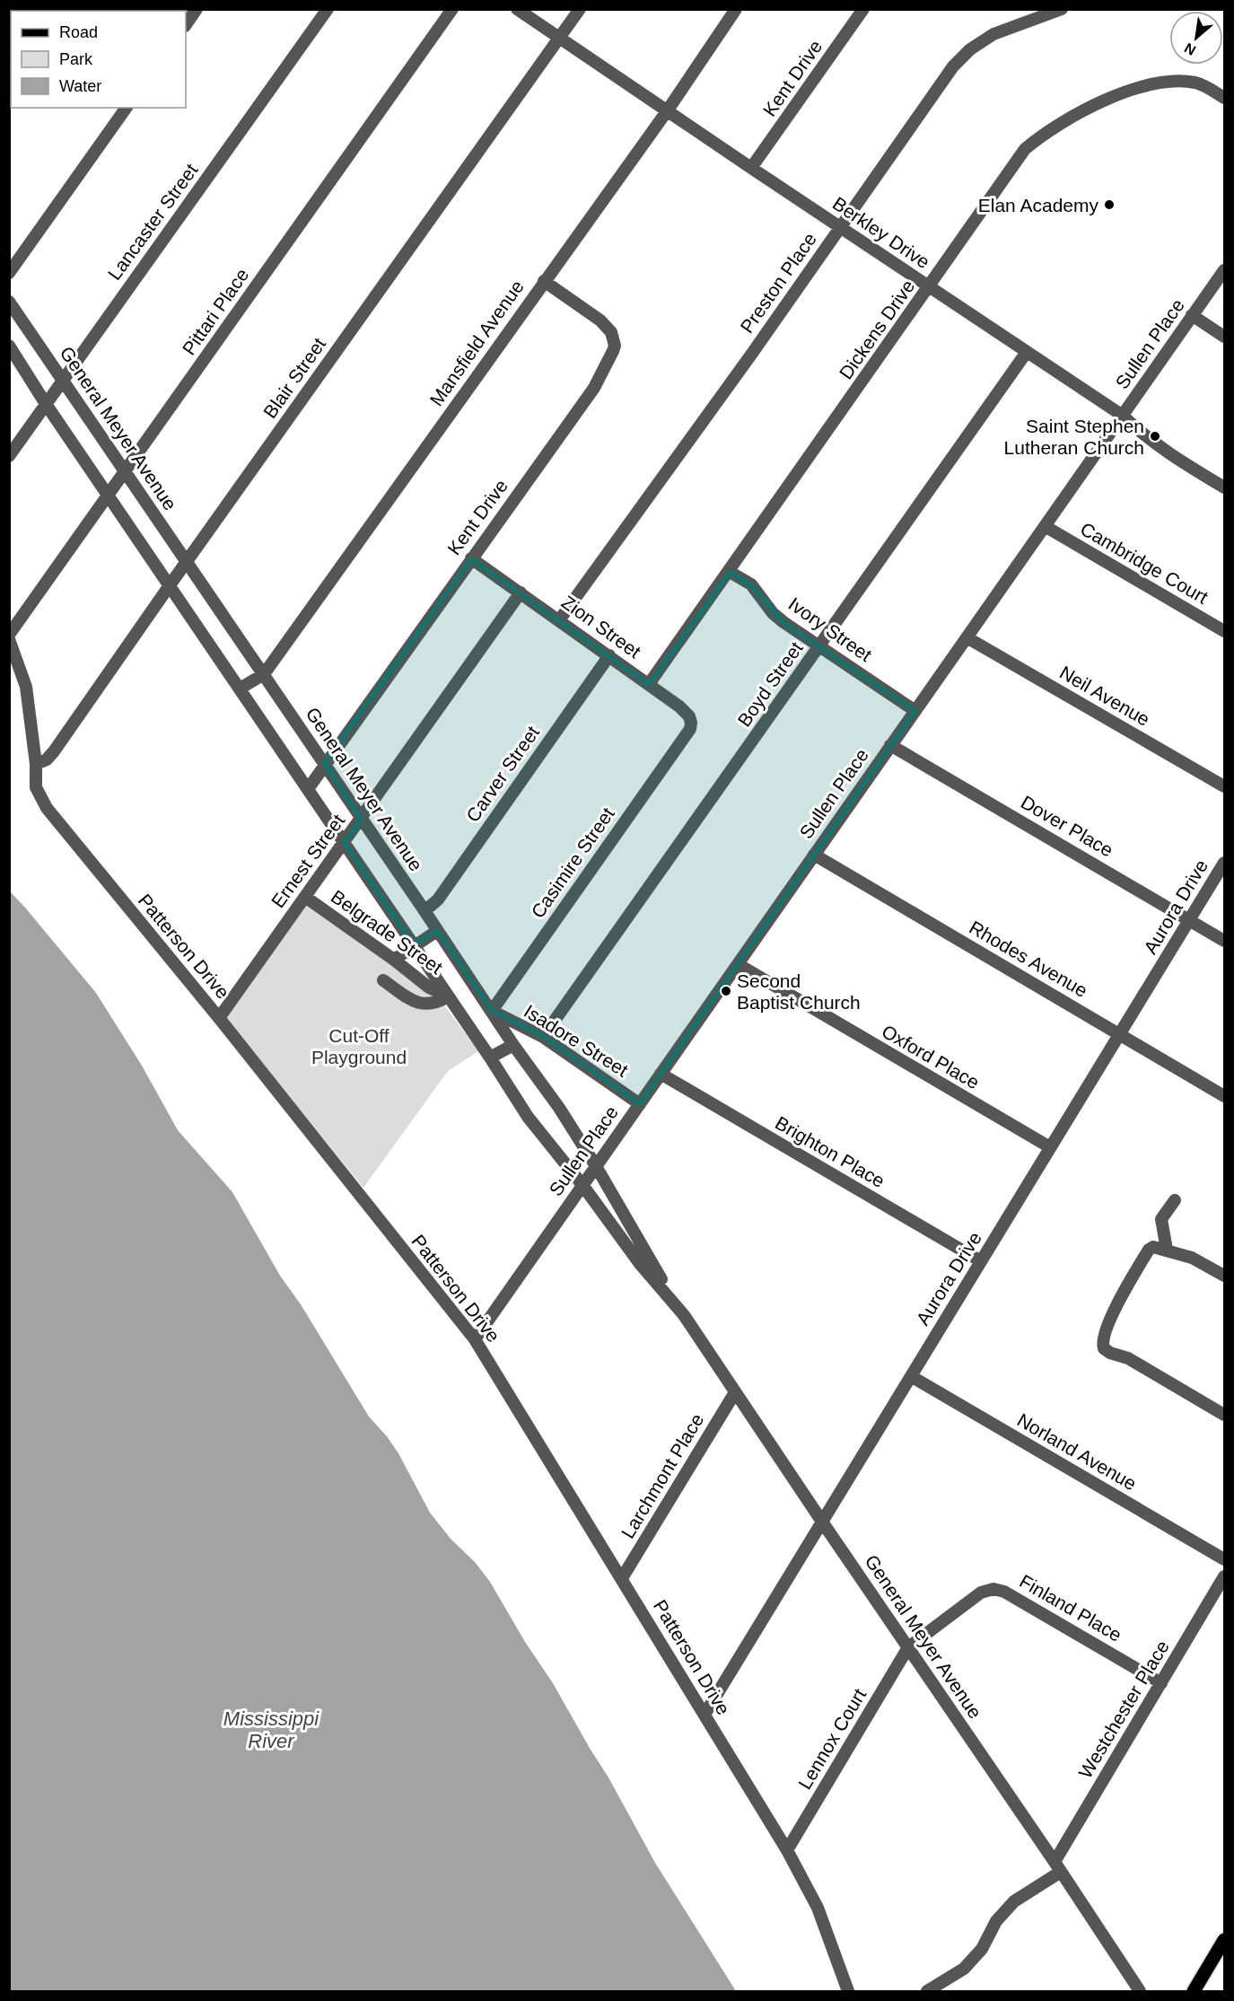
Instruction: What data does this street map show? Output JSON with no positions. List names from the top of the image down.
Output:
{
  "streets": {
    "street": [
      "Kent Drive",
      "Lancaster Street",
      "Berkley Drive",
      "Preston Place",
      "Pittari Place",
      "Dickens Drive",
      "Mansfield Avenue",
      "Sullen Place",
      "Blair Street",
      "General Meyer Avenue",
      "Cambridge Court",
      "Zion Street",
      "Ivory Street",
      "Boyd Street",
      "Neil Avenue",
      "Carver Street",
      "Dover Place",
      "Ernest Street",
      "Casimire Street",
      "Aurora Drive",
      "Belgrade Street",
      "Patterson Drive",
      "Rhodes Avenue",
      "Isadore Street",
      "Oxford Place",
      "Brighton Place",
      "Norland Avenue",
      "Larchmont Place",
      "Finland Place",
      "Westchester Place",
      "Lennox Court"
    ]
  },
  "crossings": [
    ["Kent Drive", "Berkley Drive"],
    ["Kent Drive", "Mansfield Avenue"],
    ["Kent Drive", "General Meyer Avenue"],
    ["Kent Drive", "Zion Street"],
    ["Lancaster Street", "General Meyer Avenue"],
    ["Berkley Drive", "Preston Place"],
    ["Berkley Drive", "Dickens Drive"],
    ["Berkley Drive", "Mansfield Avenue"],
    ["Berkley Drive", "Sullen Place"],
    ["Berkley Drive", "Blair Street"],
    ["Berkley Drive", "Boyd Street"],
    ["Preston Place", "Zion Street"],
    ["Pittari Place", "General Meyer Avenue"],
    ["Pittari Place", "Patterson Drive"],
    ["Dickens Drive", "Zion Street"],
    ["Dickens Drive", "Ivory Street"],
    ["Mansfield Avenue", "General Meyer Avenue"],
    ["Sullen Place", "General Meyer Avenue"],
    ["Sullen Place", "Cambridge Court"],
    ["Sullen Place", "Ivory Street"],
    ["Sullen Place", "Neil Avenue"],
    ["Sullen Place", "Dover Place"],
    ["Sullen Place", "Patterson Drive"],
    ["Sullen Place", "Rhodes Avenue"],
    ["Sullen Place", "Isadore Street"],
    ["Sullen Place", "Oxford Place"],
    ["Sullen Place", "Brighton Place"],
    ["Blair Street", "General Meyer Avenue"],
    ["Blair Street", "Patterson Drive"],
    ["General Meyer Avenue", "Carver Street"],
    ["General Meyer Avenue", "Ernest Street"],
    ["General Meyer Avenue", "Casimire Street"],
    ["General Meyer Avenue", "Aurora Drive"],
    ["General Meyer Avenue", "Belgrade Street"],
    ["General Meyer Avenue", "Isadore Street"],
    ["General Meyer Avenue", "Larchmont Place"],
    ["General Meyer Avenue", "Finland Place"],
    ["General Meyer Avenue", "Westchester Place"],
    ["General Meyer Avenue", "Lennox Court"],
    ["Zion Street", "Carver Street"],
    ["Zion Street", "Ernest Street"],
    ["Zion Street", "Casimire Street"],
    ["Ivory Street", "Boyd Street"],
    ["Boyd Street", "Isadore Street"],
    ["Dover Place", "Aurora Drive"],
    ["Ernest Street", "Belgrade Street"],
    ["Ernest Street", "Patterson Drive"],
    ["Casimire Street", "Isadore Street"],
    ["Aurora Drive", "Patterson Drive"],
    ["Aurora Drive", "Rhodes Avenue"],
    ["Aurora Drive", "Oxford Place"],
    ["Aurora Drive", "Brighton Place"],
    ["Aurora Drive", "Norland Avenue"],
    ["Patterson Drive", "Larchmont Place"],
    ["Patterson Drive", "Lennox Court"],
    ["Finland Place", "Westchester Place"],
    ["Finland Place", "Lennox Court"]
  ],
  "water": ["Mississippi River"],
  "parks": ["Cut-Off Playground"],
  "places": ["Elan Academy", "Saint Stephen Lutheran Church", "Second Baptist Church"],
  "legend": ["Road", "Park", "Water"],
  "north": "bottom left"
}
